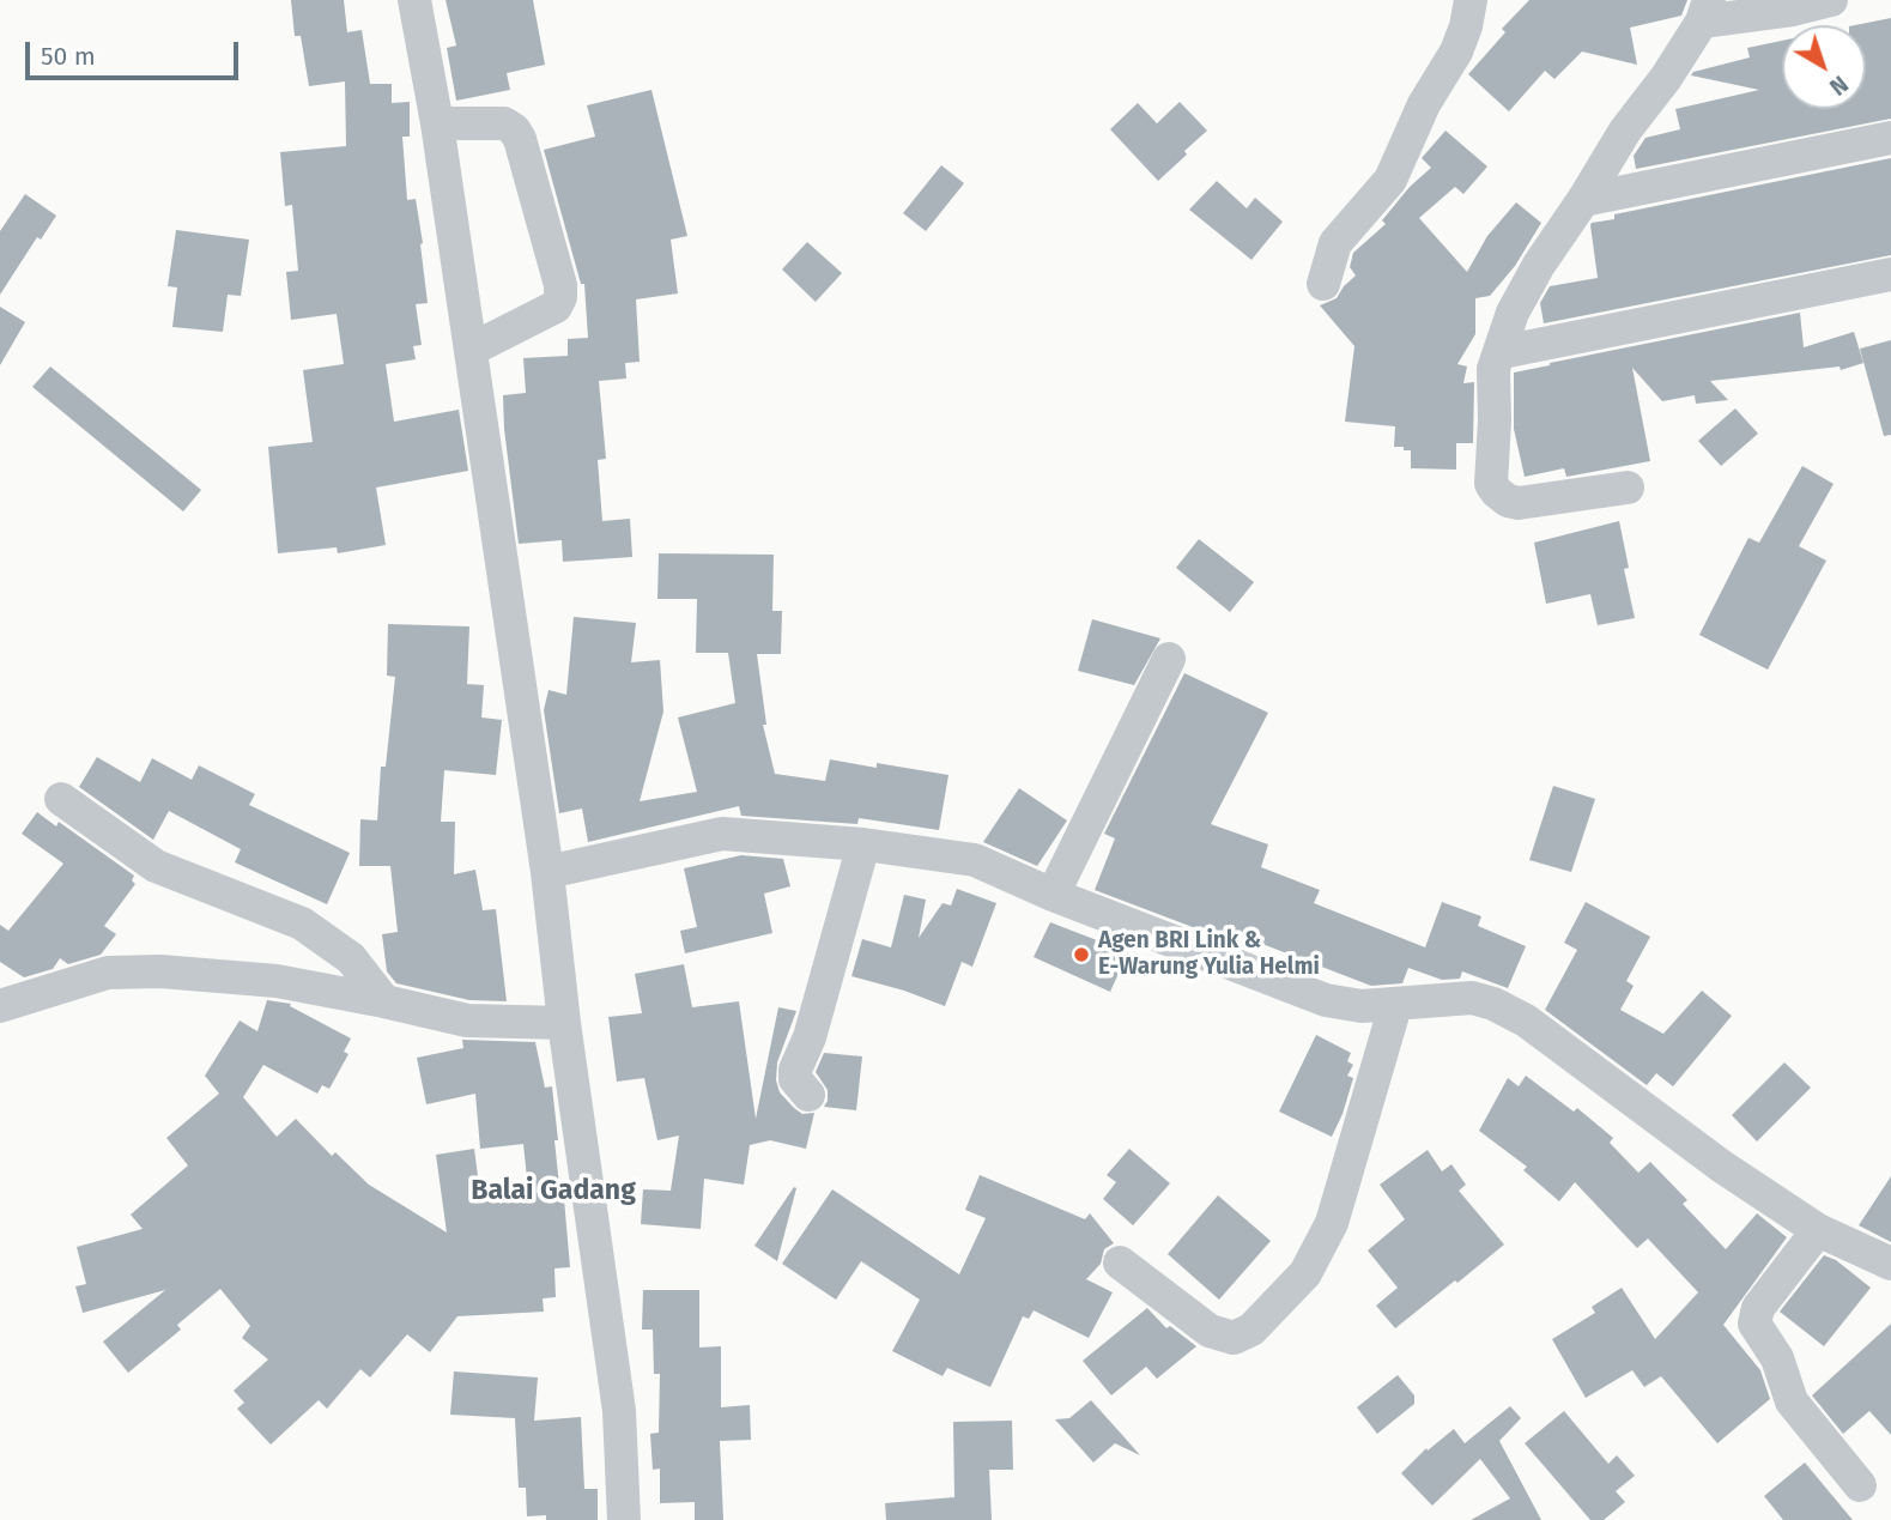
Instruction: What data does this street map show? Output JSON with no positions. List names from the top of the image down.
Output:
{
  "districts": ["Balai Gadang"],
  "places": ["Agen BRI Link & E-Warung Yulia Helmi"],
  "scale_bar": "50 m",
  "north": "bottom right"
}
